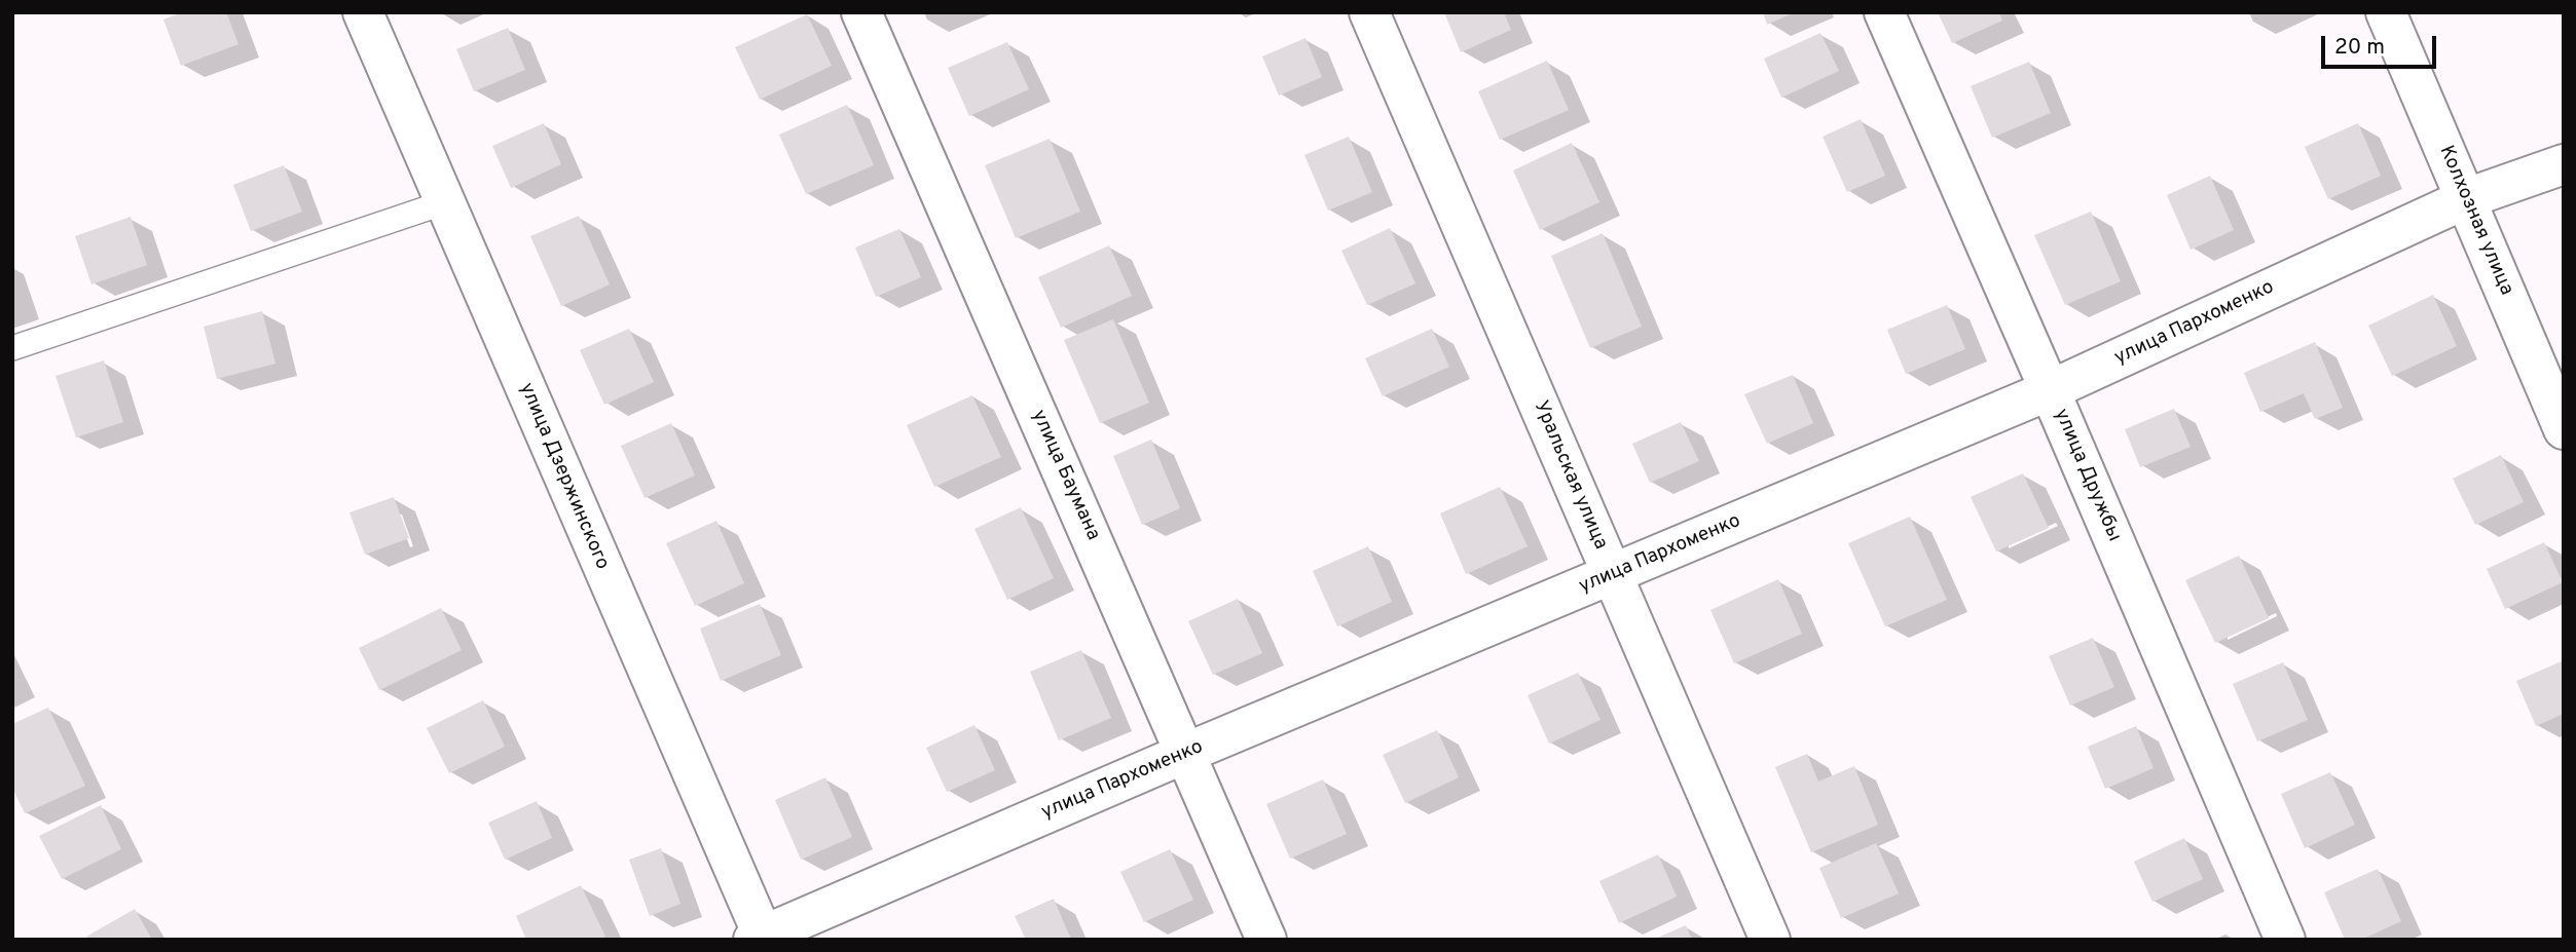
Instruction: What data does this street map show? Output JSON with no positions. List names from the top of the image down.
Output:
{
  "streets": {
    "street": [
      "Колхозная улица",
      "улица Пархоменко",
      "улица Баумана",
      "Уральская улица",
      "улица Дружбы",
      "улица Дзержинского"
    ]
  },
  "crossings": [
    ["Колхозная улица", "улица Пархоменко"],
    ["улица Пархоменко", "улица Баумана"],
    ["улица Пархоменко", "Уральская улица"],
    ["улица Пархоменко", "улица Дружбы"],
    ["улица Пархоменко", "улица Дзержинского"]
  ],
  "scale_bar": "20 m"
}
